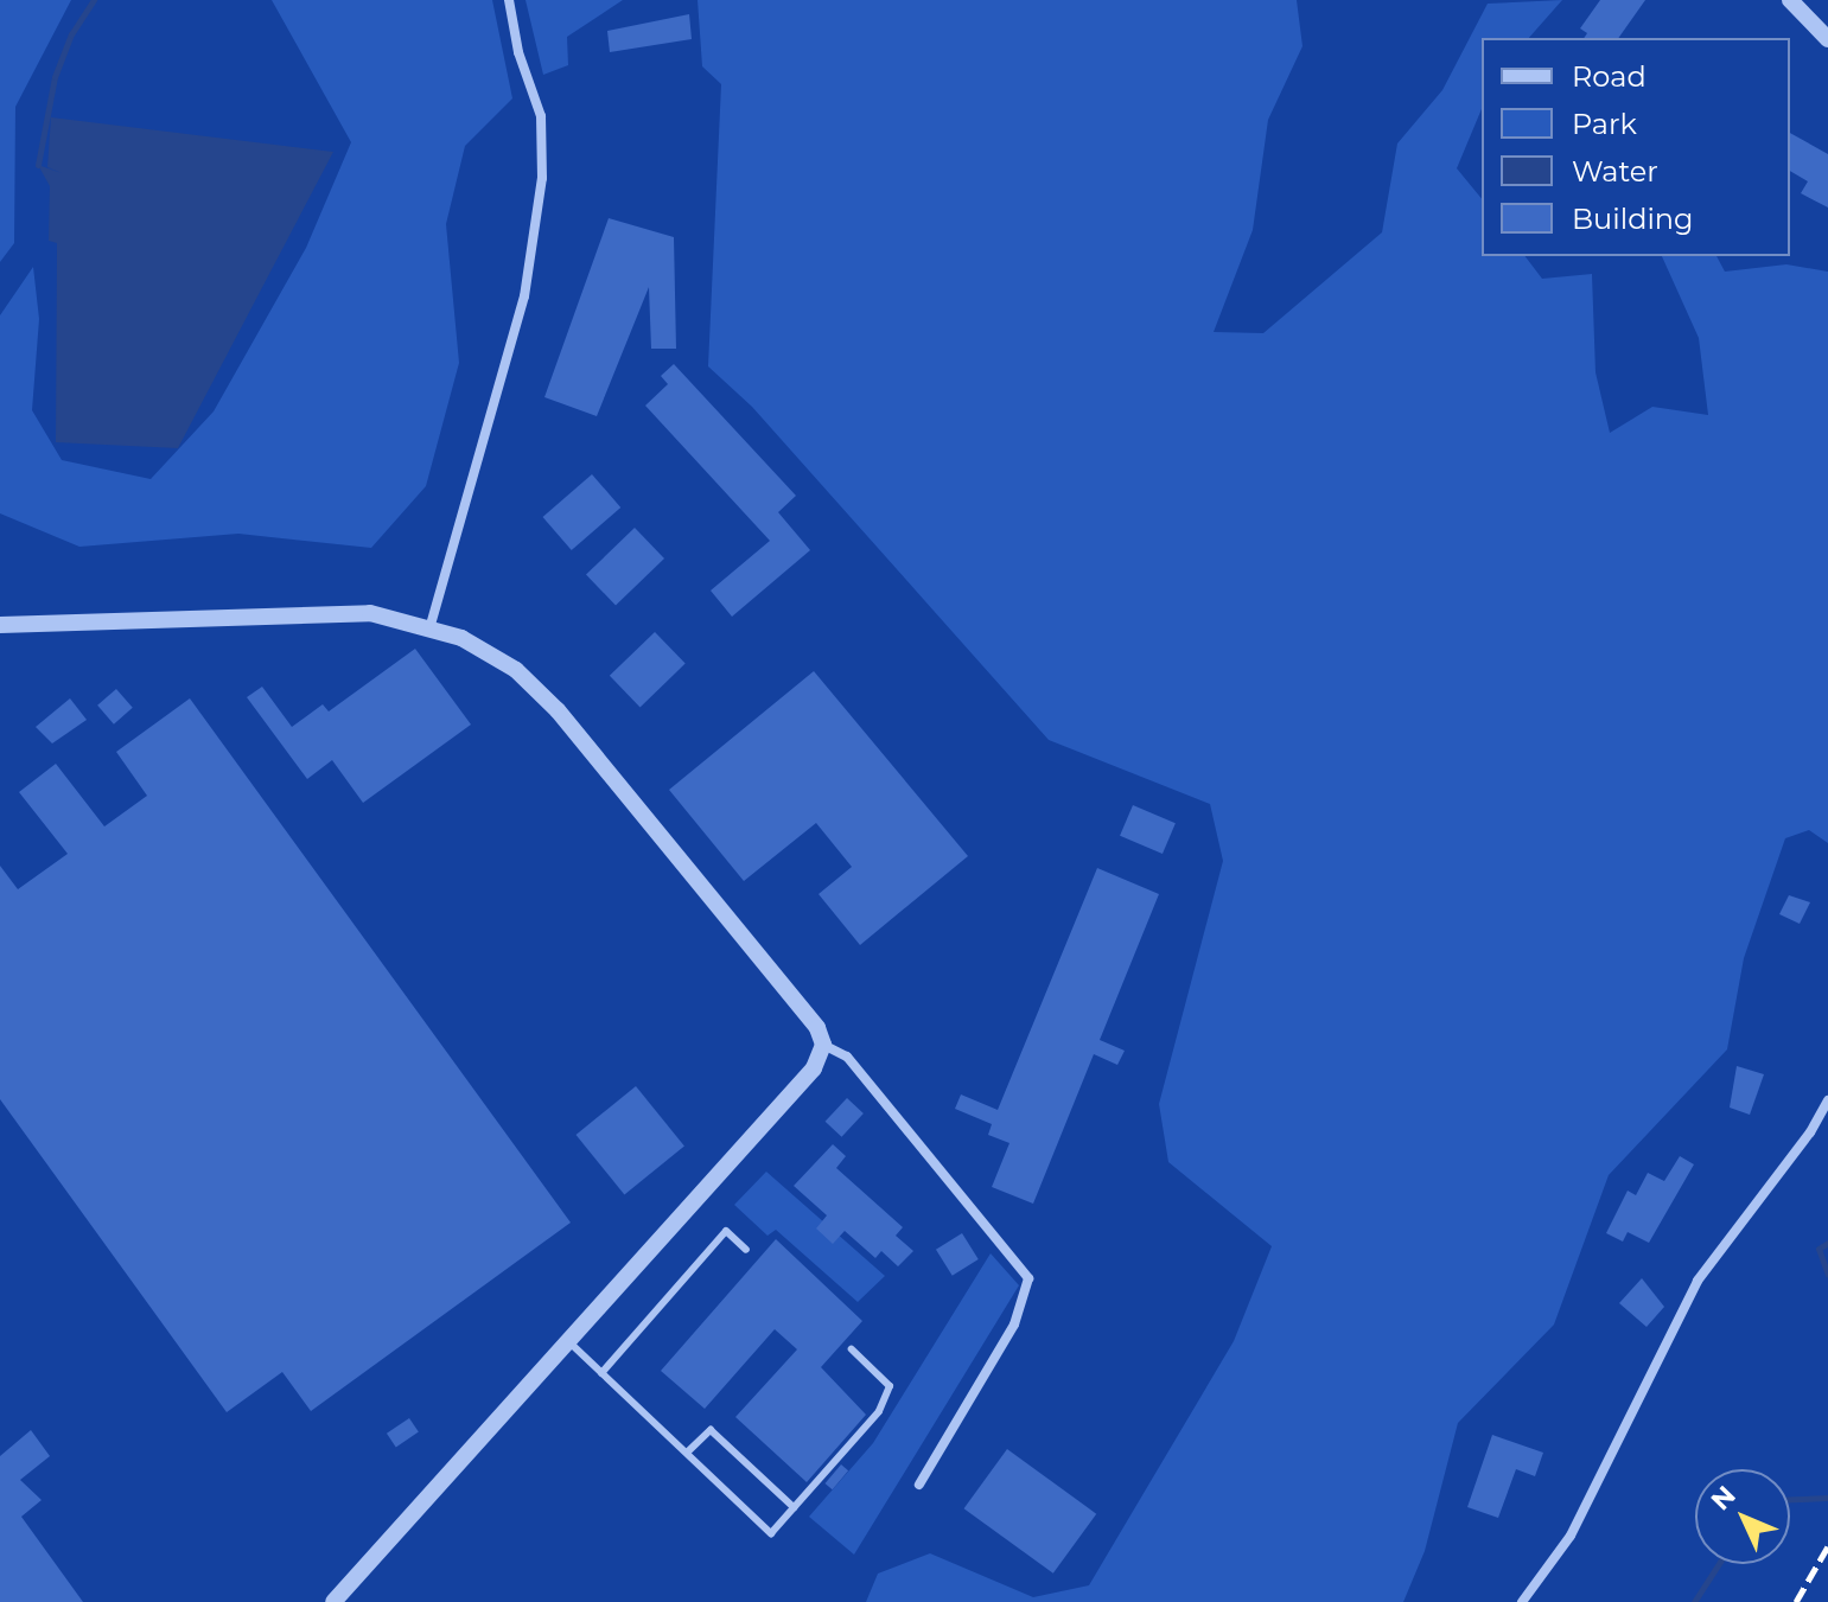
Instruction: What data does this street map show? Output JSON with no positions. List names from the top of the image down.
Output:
{
  "legend": [
    "Road",
    "Park",
    "Water",
    "Building"
  ],
  "north": "top left"
}
